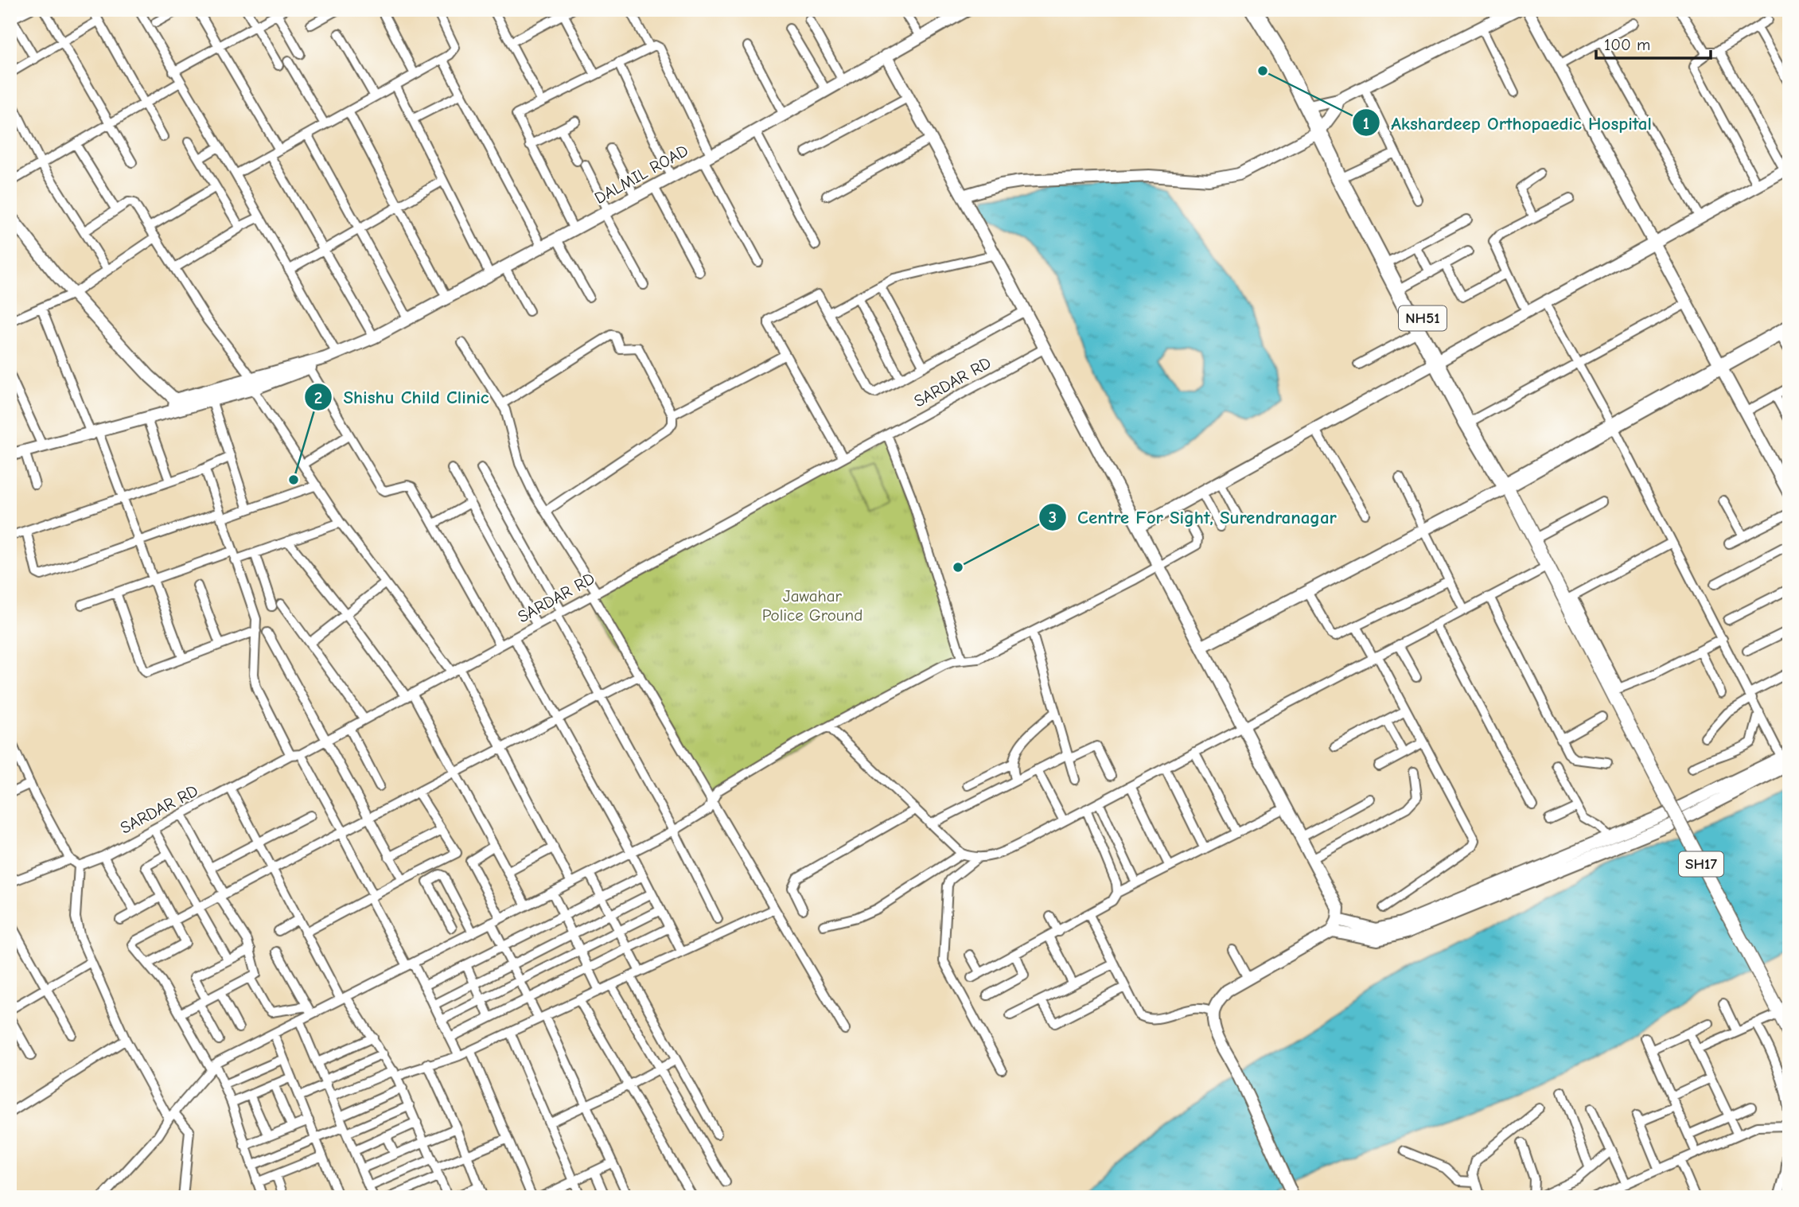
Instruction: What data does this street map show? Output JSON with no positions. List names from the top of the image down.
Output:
{
  "streets": {
    "highway": ["NH51"],
    "main road": ["SH17"],
    "street": ["DALMIL ROAD", "SARDAR RD"]
  },
  "crossings": [
    ["NH51", "SH17"]
  ],
  "parks": ["Jawahar Police Ground"],
  "places": ["Akshardeep Orthopaedic Hospital", "Shishu Child Clinic", "Centre For Sight, Surendranagar"],
  "scale_bar": "100 m"
}
